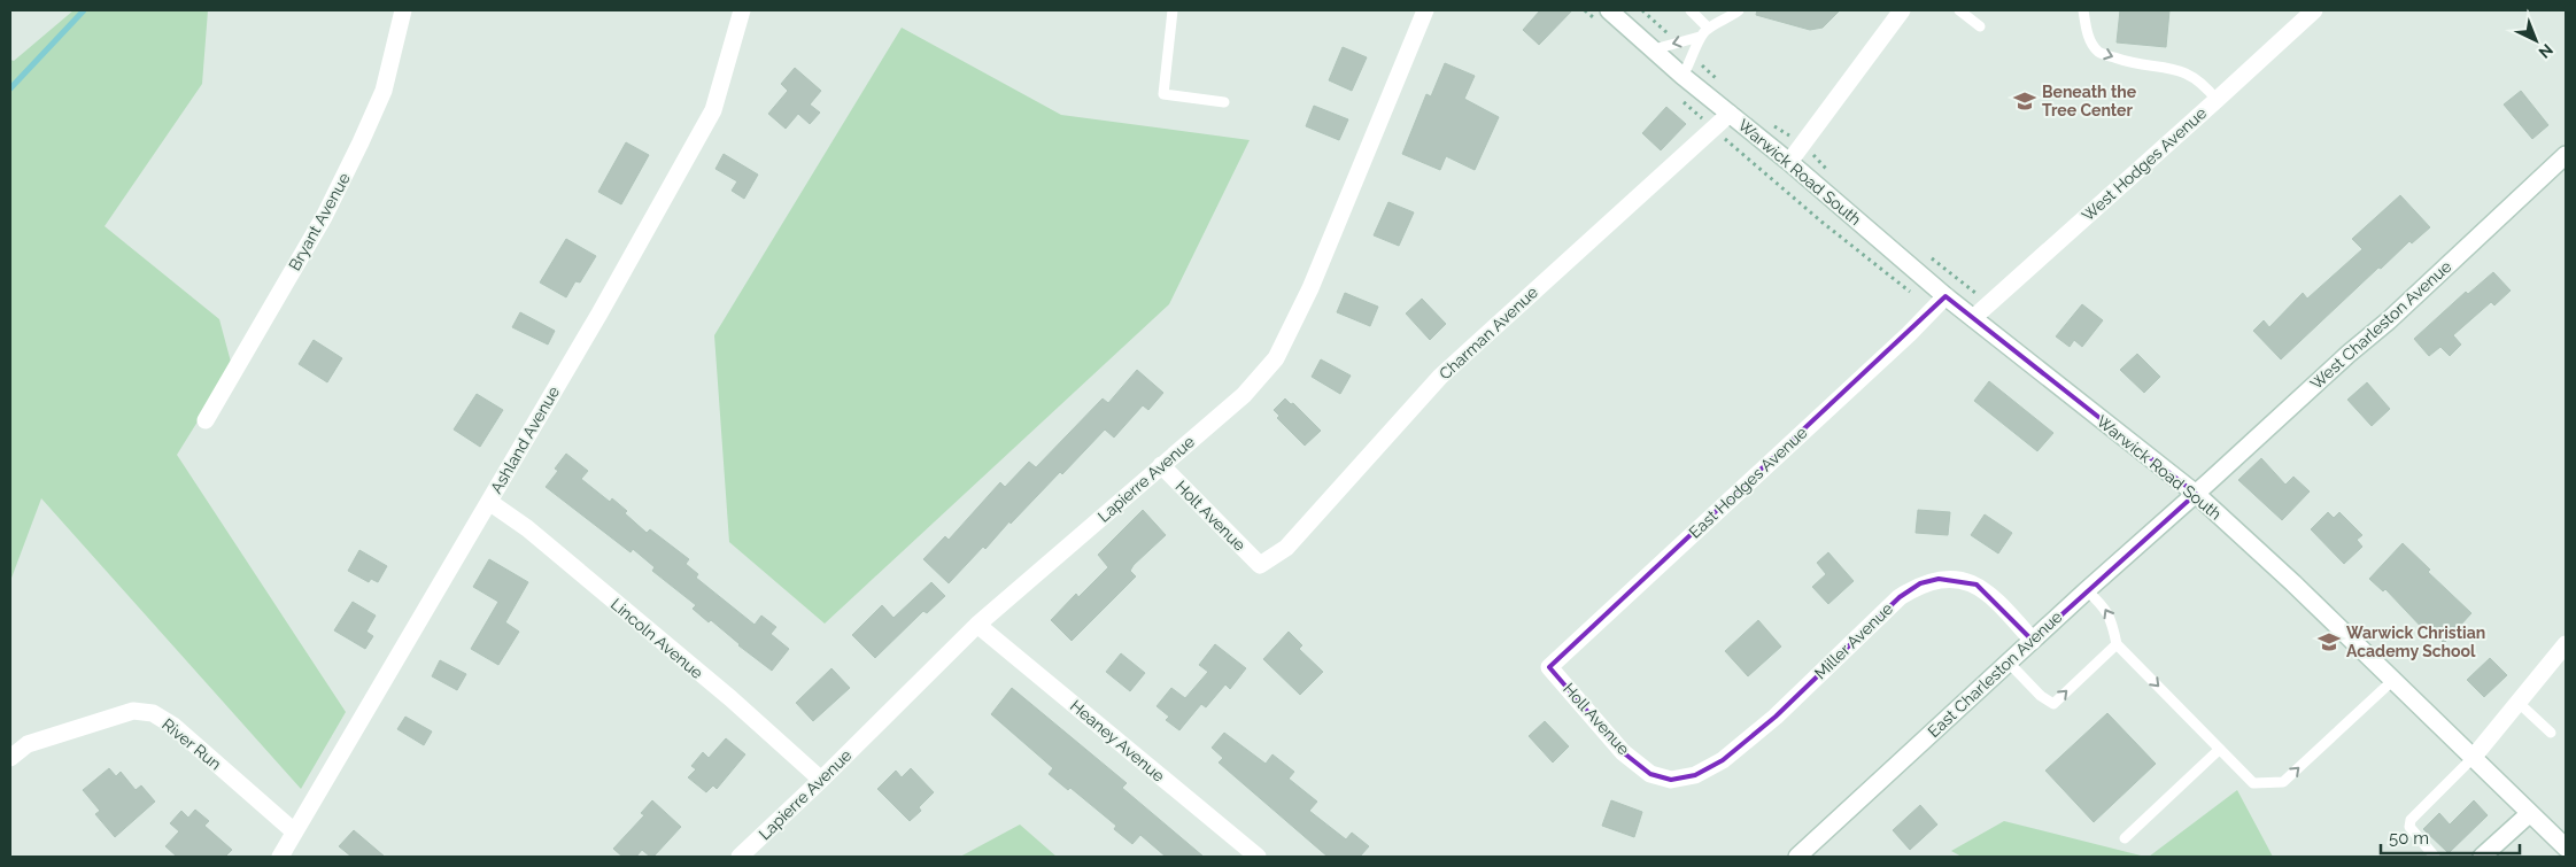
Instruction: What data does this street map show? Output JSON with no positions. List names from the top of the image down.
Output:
{
  "streets": {
    "street": [
      "West Hodges Avenue",
      "Warwick Road South",
      "Bryant Avenue",
      "West Charleston Avenue",
      "Charman Avenue",
      "Ashland Avenue",
      "Lapierre Avenue",
      "East Hodges Avenue",
      "Holt Avenue",
      "Lincoln Avenue",
      "Miller Avenue",
      "East Charleston Avenue",
      "Holl Avenue",
      "Heaney Avenue",
      "River Run"
    ]
  },
  "crossings": [
    ["West Hodges Avenue", "Warwick Road South"],
    ["Warwick Road South", "West Charleston Avenue"],
    ["Warwick Road South", "Charman Avenue"],
    ["Warwick Road South", "East Hodges Avenue"],
    ["Warwick Road South", "East Charleston Avenue"],
    ["West Charleston Avenue", "East Charleston Avenue"],
    ["Charman Avenue", "Holt Avenue"],
    ["Ashland Avenue", "Lincoln Avenue"],
    ["Ashland Avenue", "River Run"],
    ["Lapierre Avenue", "Holt Avenue"],
    ["Lapierre Avenue", "Lincoln Avenue"],
    ["Lapierre Avenue", "Heaney Avenue"],
    ["East Hodges Avenue", "Holl Avenue"],
    ["Miller Avenue", "East Charleston Avenue"],
    ["Miller Avenue", "Holl Avenue"]
  ],
  "places": {
    "school or university": ["Beneath the Tree Center", "Warwick Christian Academy School"]
  },
  "scale_bar": "50 m",
  "north": "bottom right"
}
